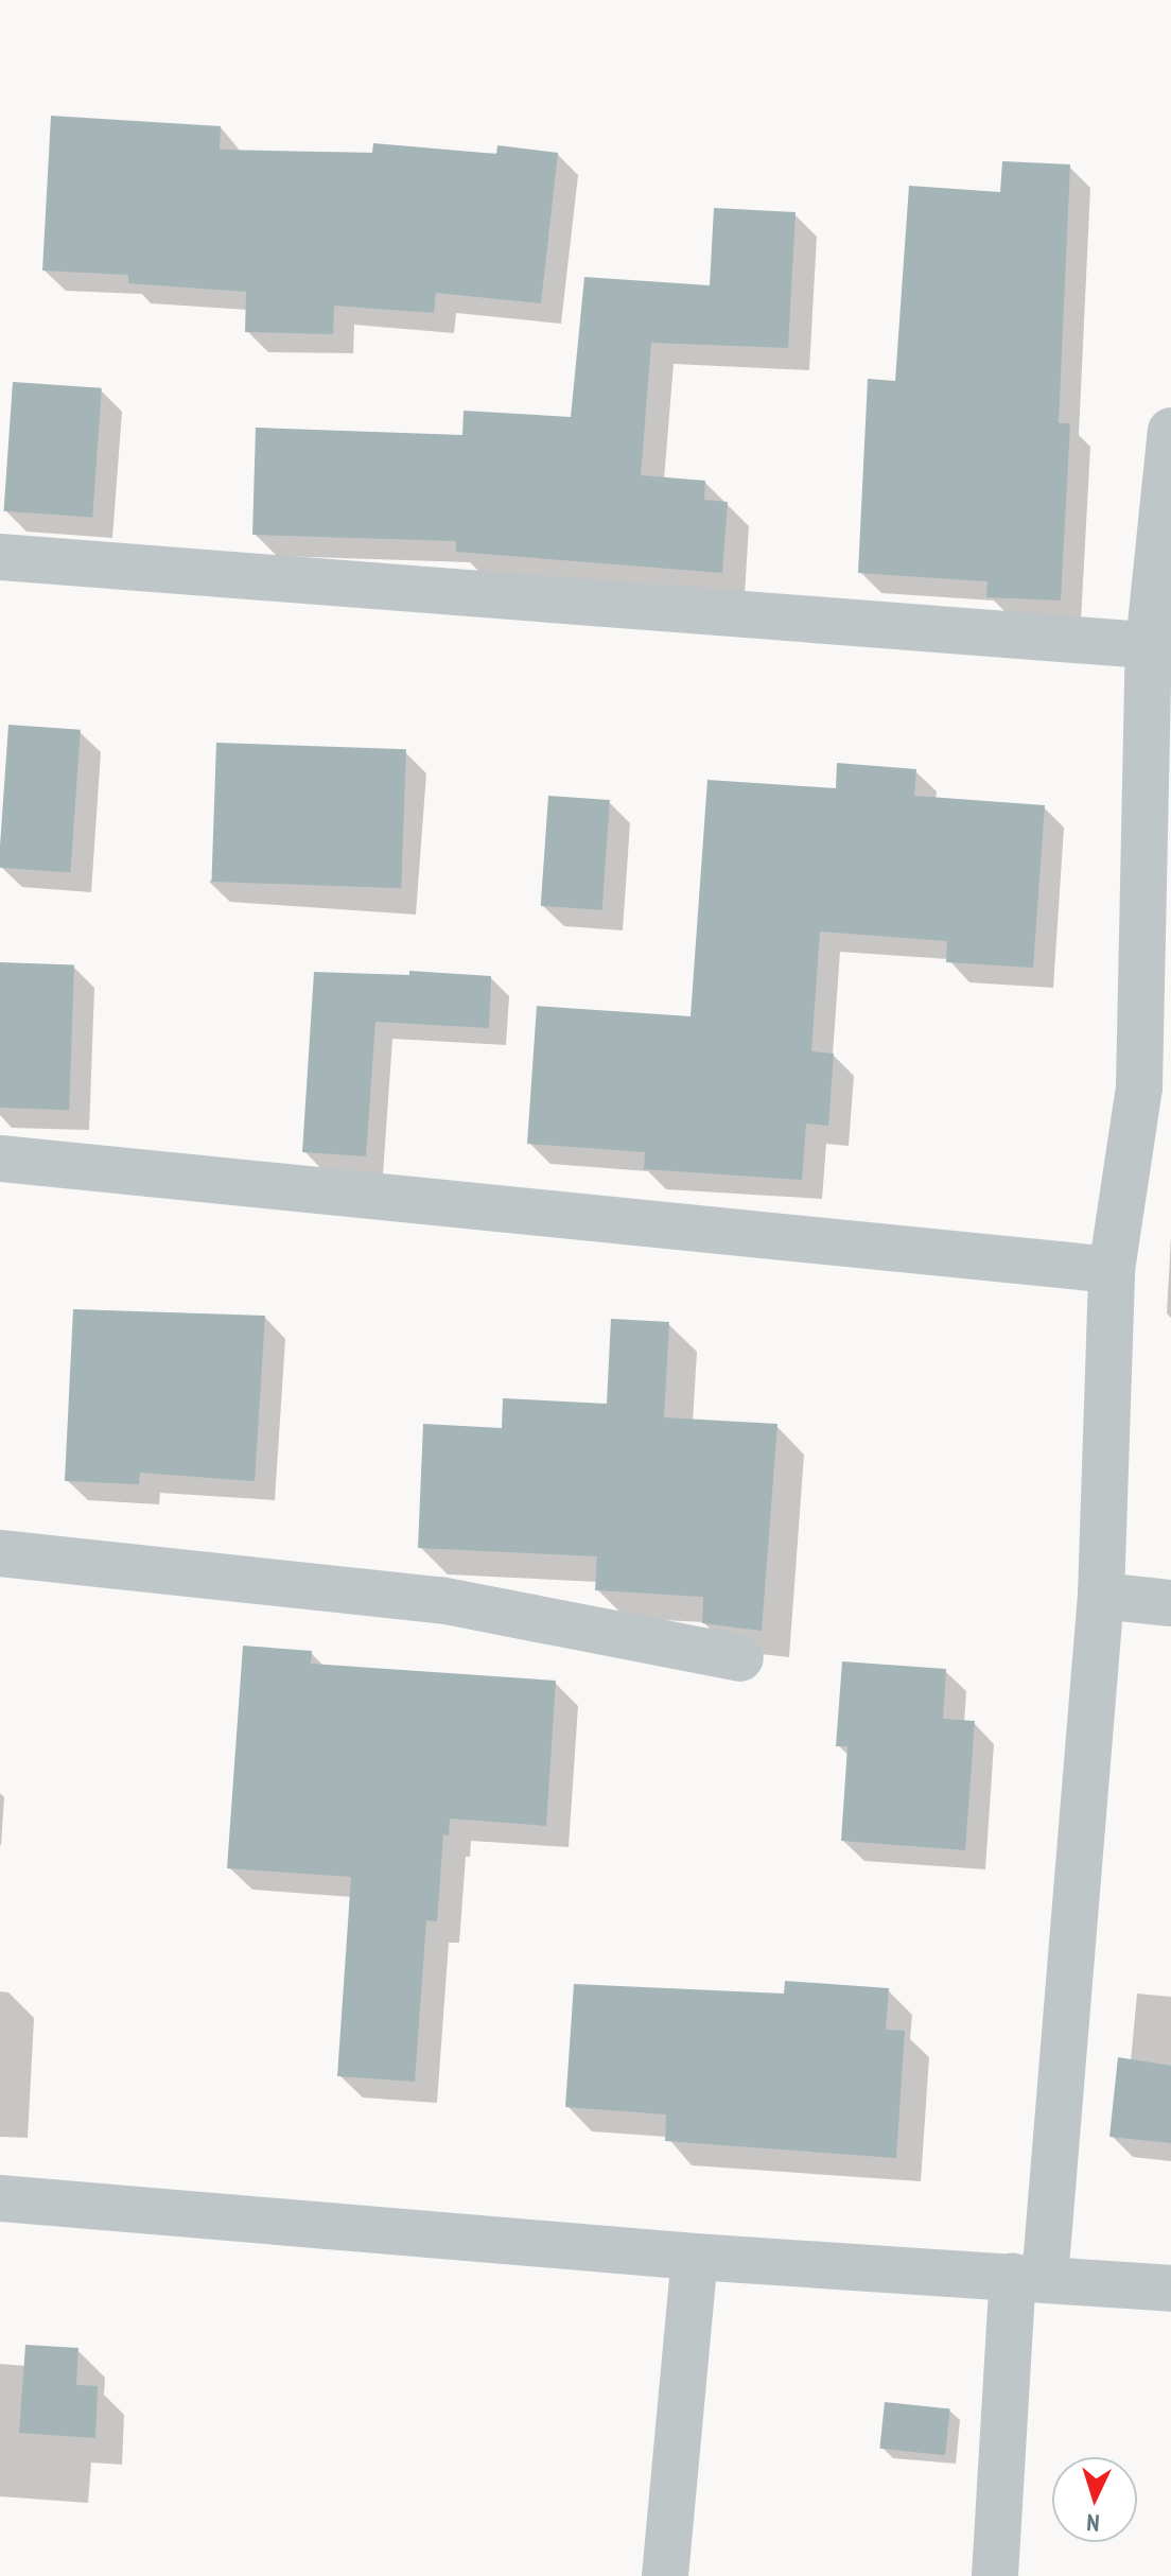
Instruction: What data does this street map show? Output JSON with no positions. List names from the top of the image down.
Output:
{
  "north": "bottom"
}
